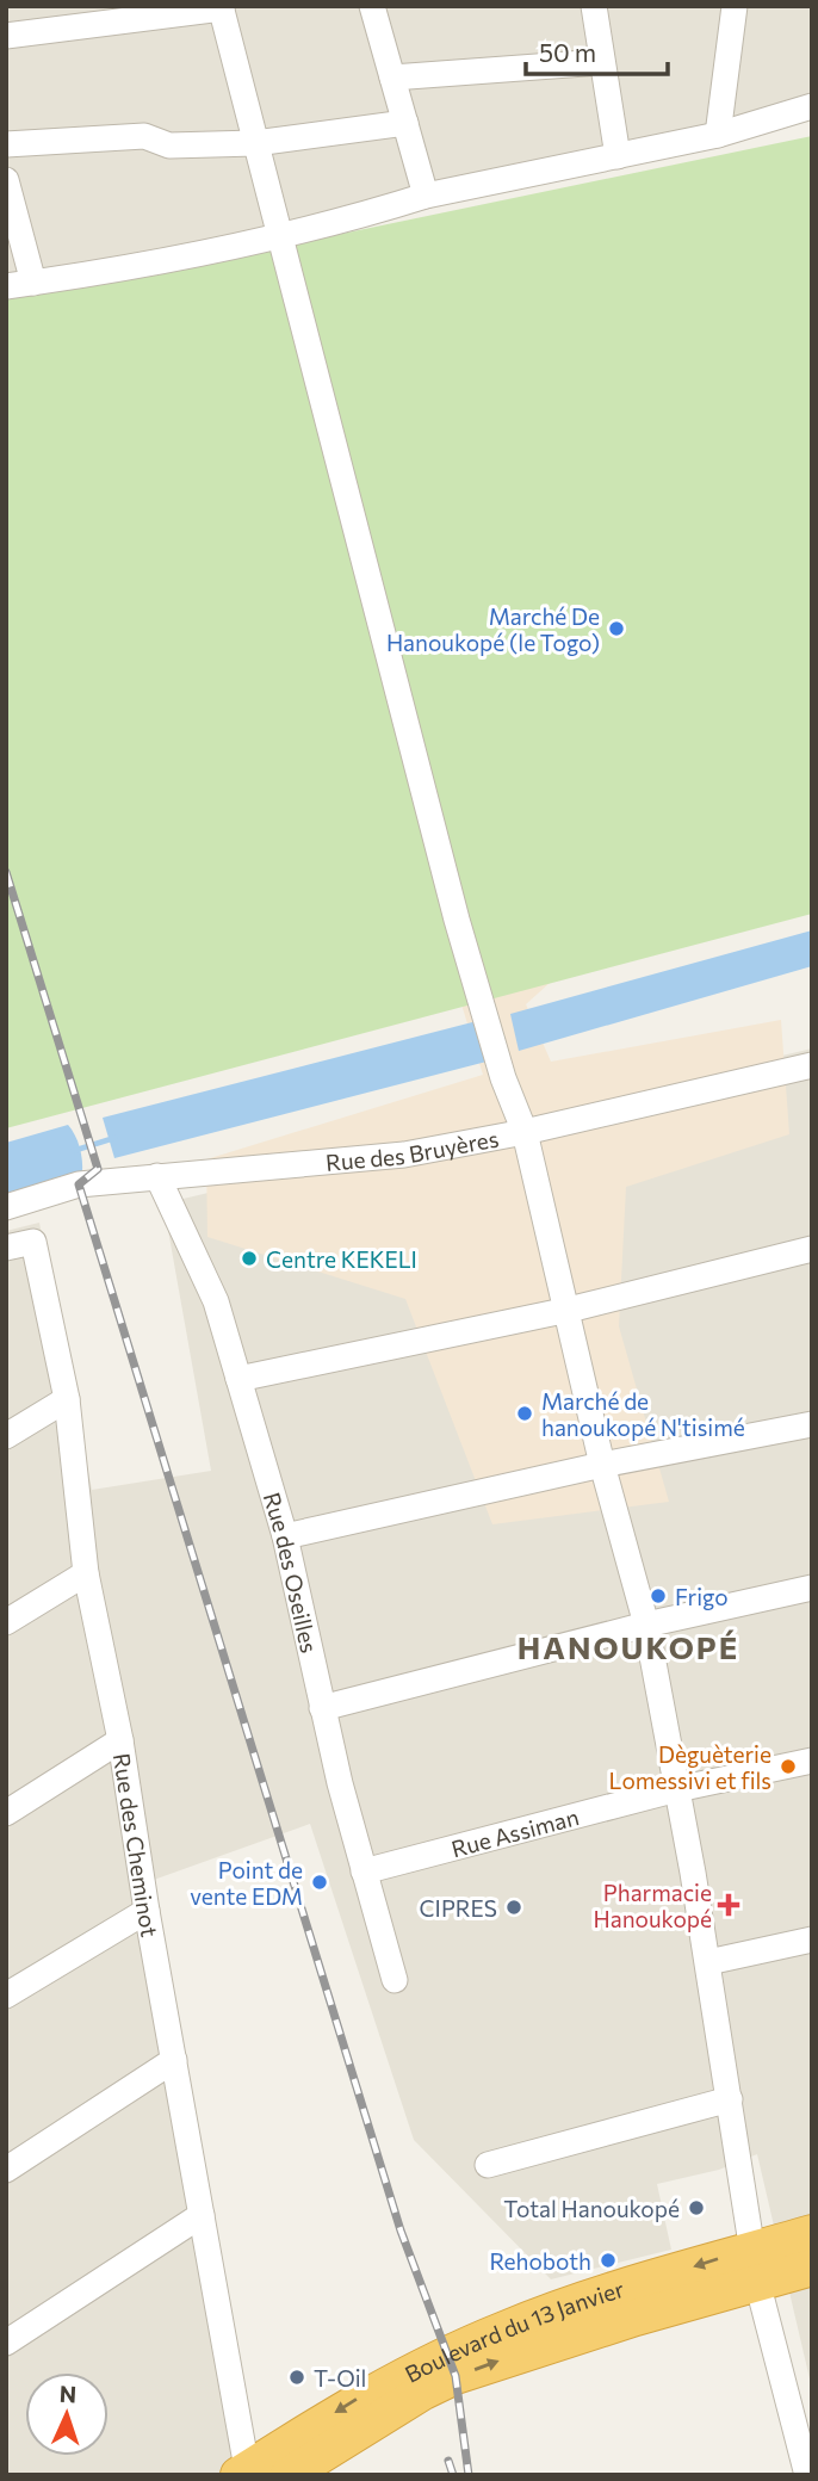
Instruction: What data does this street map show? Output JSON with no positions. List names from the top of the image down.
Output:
{
  "streets": {
    "highway": ["Boulevard du 13 Janvier"],
    "street": [
      "Rue des Bruyères",
      "Rue des Oseilles",
      "Rue Assiman",
      "Rue des Cheminot"
    ]
  },
  "crossings": [
    ["Rue des Bruyères", "Rue des Oseilles"],
    ["Rue des Oseilles", "Rue Assiman"],
    ["Rue des Cheminot", "Boulevard du 13 Janvier"]
  ],
  "districts": ["HANOUKOPÉ"],
  "places": {
    "other": [
      "Marché De Hanoukopé (le Togo)",
      "Centre KEKELI",
      "Marché de hanoukopé N'tisimé",
      "Frigo",
      "Dèguèterie Lomessivi et fils",
      "Point de vente EDM",
      "CIPRES",
      "Total Hanoukopé",
      "Rehoboth",
      "T-Oil"
    ],
    "health": ["Pharmacie Hanoukopé"]
  },
  "scale_bar": "50 m",
  "north": "top"
}
